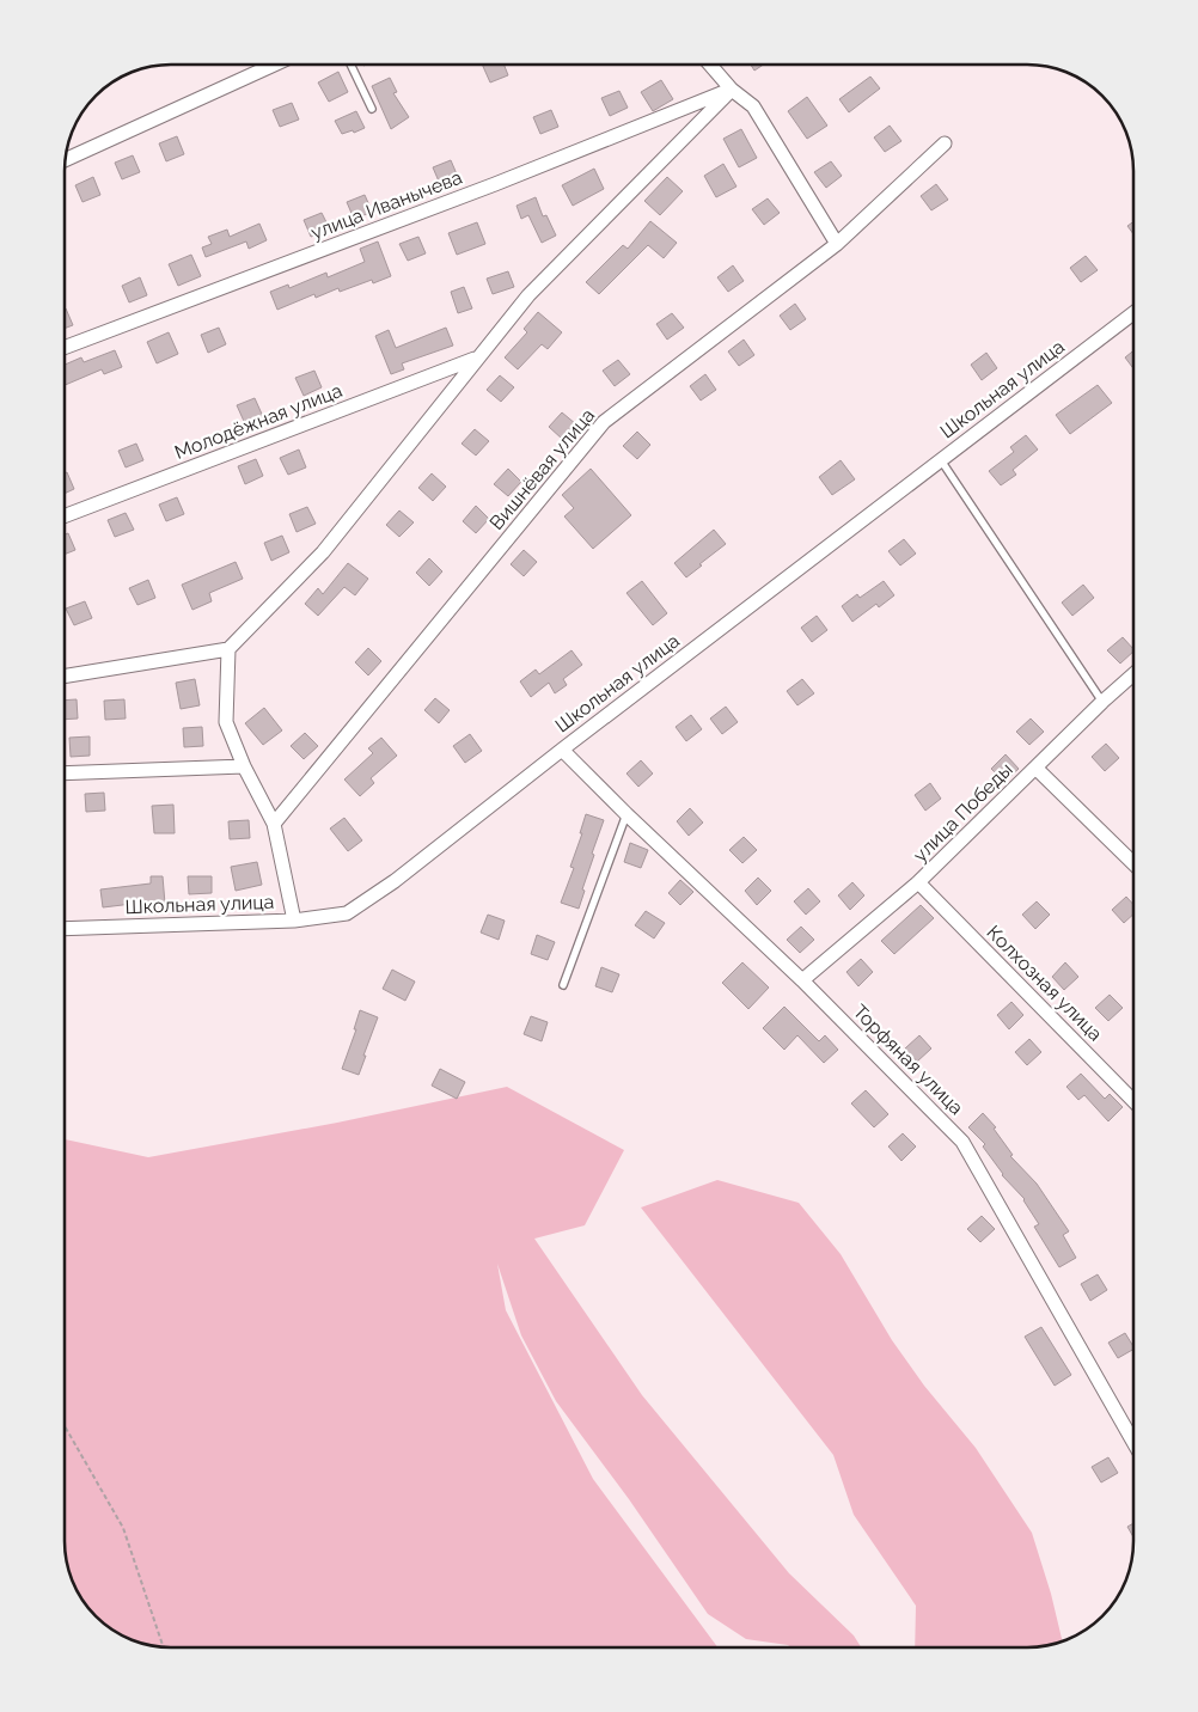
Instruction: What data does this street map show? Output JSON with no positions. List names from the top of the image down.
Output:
{
  "streets": {
    "street": [
      "улица Иванычева",
      "Школьная улица",
      "Молодёжная улица",
      "Вишнёвая улица",
      "улица Победы",
      "Колхозная улица",
      "Торфяная улица"
    ]
  },
  "crossings": [
    ["Школьная улица", "Торфяная улица"],
    ["улица Победы", "Колхозная улица"],
    ["улица Победы", "Торфяная улица"]
  ]
}
